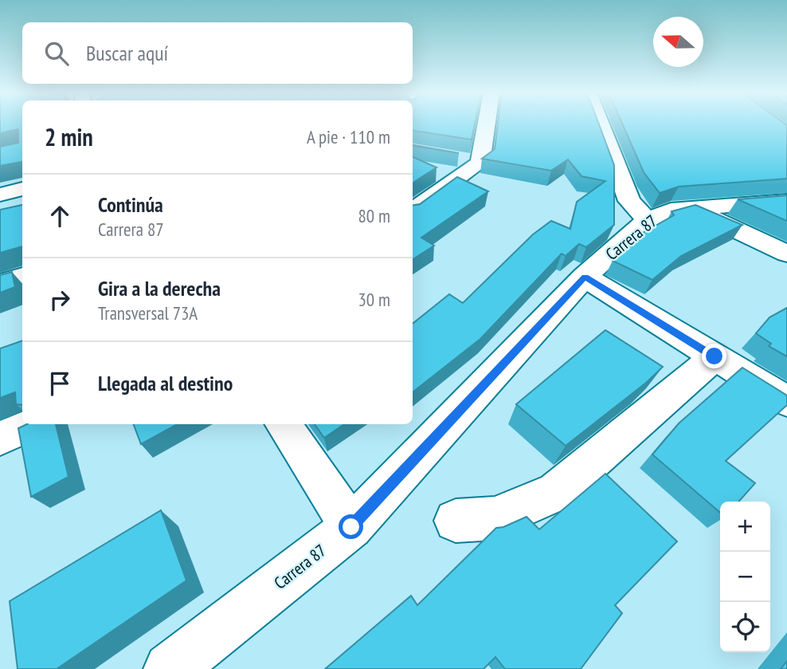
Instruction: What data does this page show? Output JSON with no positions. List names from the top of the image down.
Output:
{
  "streets": {
    "street": ["Carrera 87"]
  },
  "north": "left",
  "page": {
    "search": "Buscar aquí",
    "heading": ["2 min", "A pie · 110 m"],
    "list": [
      ["Continúa", "Carrera 87", "80 m"],
      ["Gira a la derecha", "Transversal 73A", "30 m"],
      "Llegada al destino"
    ],
    "map_buttons": ["+", "−"]
  }
}
